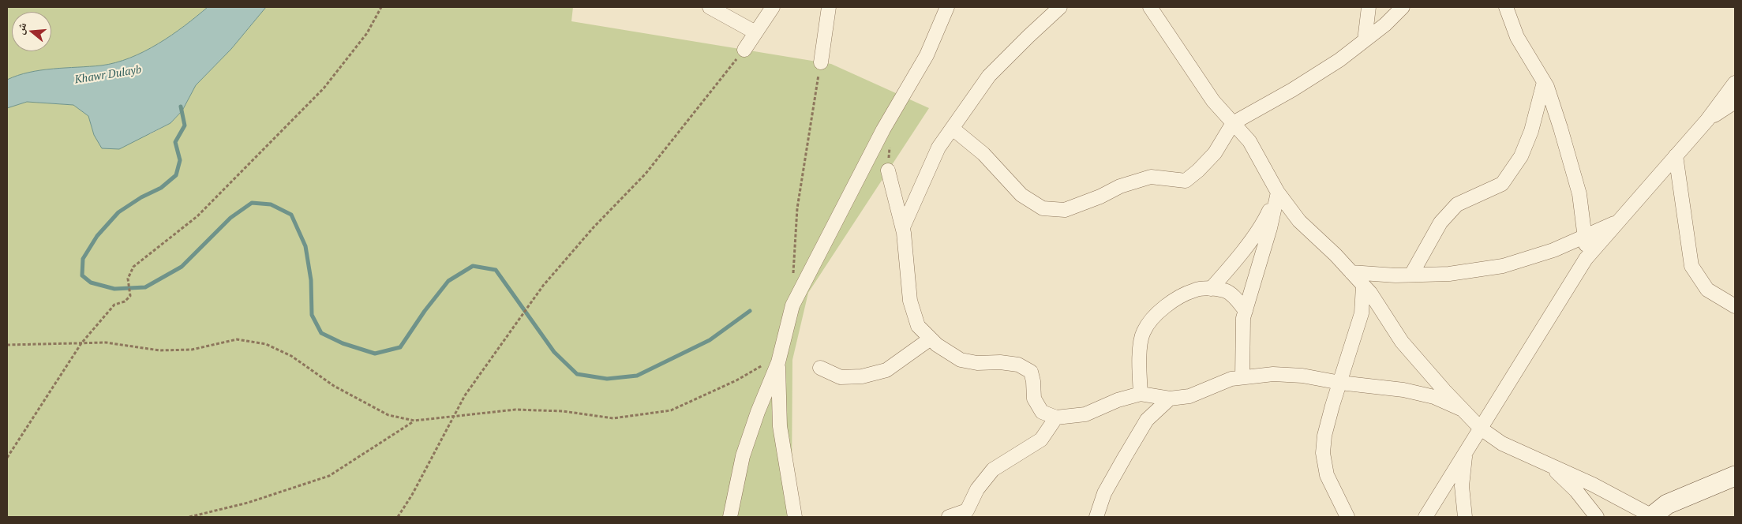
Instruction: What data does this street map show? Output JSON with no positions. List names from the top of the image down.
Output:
{
  "water": ["Khawr Dulayb"],
  "north": "left"
}
